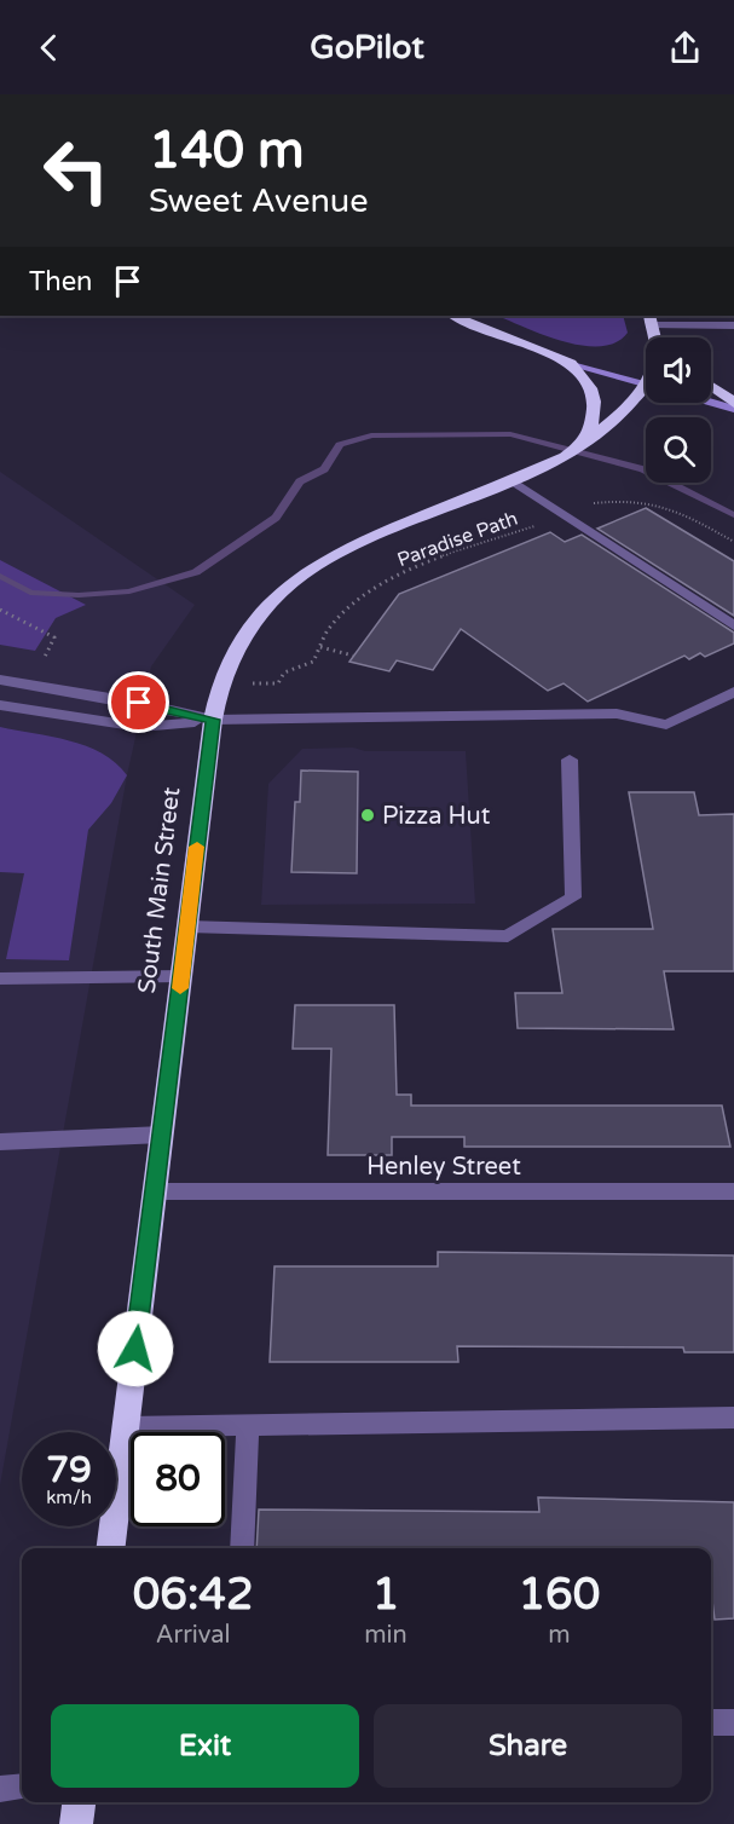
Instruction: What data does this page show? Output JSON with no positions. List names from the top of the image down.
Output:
{
  "streets": {
    "highway": ["South Main Street"],
    "street": ["Henley Street"],
    "path": ["Paradise Path"]
  },
  "crossings": [
    ["Paradise Path", "South Main Street"],
    ["South Main Street", "Henley Street"]
  ],
  "places": ["Pizza Hut"],
  "page": {
    "header": "GoPilot",
    "turn": ["140 m", "Sweet Avenue"],
    "then": "Then",
    "speed": "79 km/h",
    "limit": "80",
    "eta": [
      "06:42",
      "Arrival",
      "1",
      "min",
      "160",
      "m"
    ],
    "buttons": ["Exit", "Share"]
  }
}
